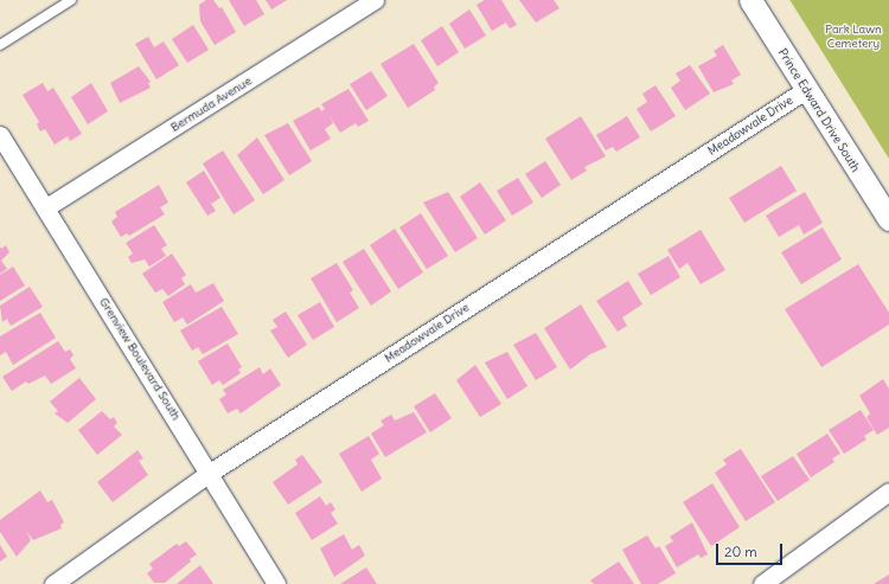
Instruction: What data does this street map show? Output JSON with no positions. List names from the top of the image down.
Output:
{
  "streets": {
    "street": [
      "Bermuda Avenue",
      "Prince Edward Drive South",
      "Meadowvale Drive",
      "Grenview Boulevard South"
    ]
  },
  "crossings": [
    ["Bermuda Avenue", "Grenview Boulevard South"],
    ["Prince Edward Drive South", "Meadowvale Drive"],
    ["Meadowvale Drive", "Grenview Boulevard South"]
  ],
  "parks": ["Park Lawn Cemetery"],
  "scale_bar": "20 m"
}
